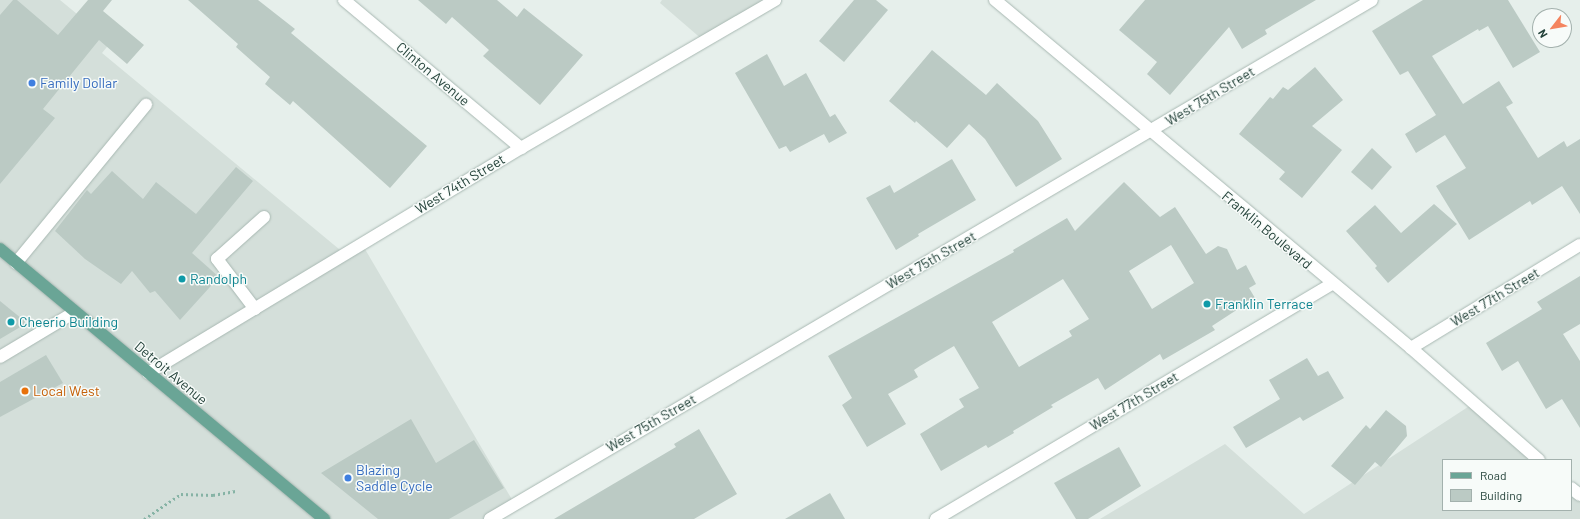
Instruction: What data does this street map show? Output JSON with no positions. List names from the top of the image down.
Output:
{
  "streets": {
    "main road": ["Detroit Avenue"],
    "street": [
      "Clinton Avenue",
      "West 75th Street",
      "West 74th Street",
      "Franklin Boulevard",
      "West 77th Street"
    ]
  },
  "crossings": [
    ["Clinton Avenue", "West 74th Street"],
    ["West 75th Street", "Franklin Boulevard"],
    ["West 74th Street", "Detroit Avenue"],
    ["Franklin Boulevard", "West 77th Street"]
  ],
  "places": [
    "Family Dollar",
    "Randolph",
    "Franklin Terrace",
    "Cheerio Building",
    "Local West",
    "Blazing Saddle Cycle"
  ],
  "legend": ["Road", "Building"],
  "north": "bottom left"
}
